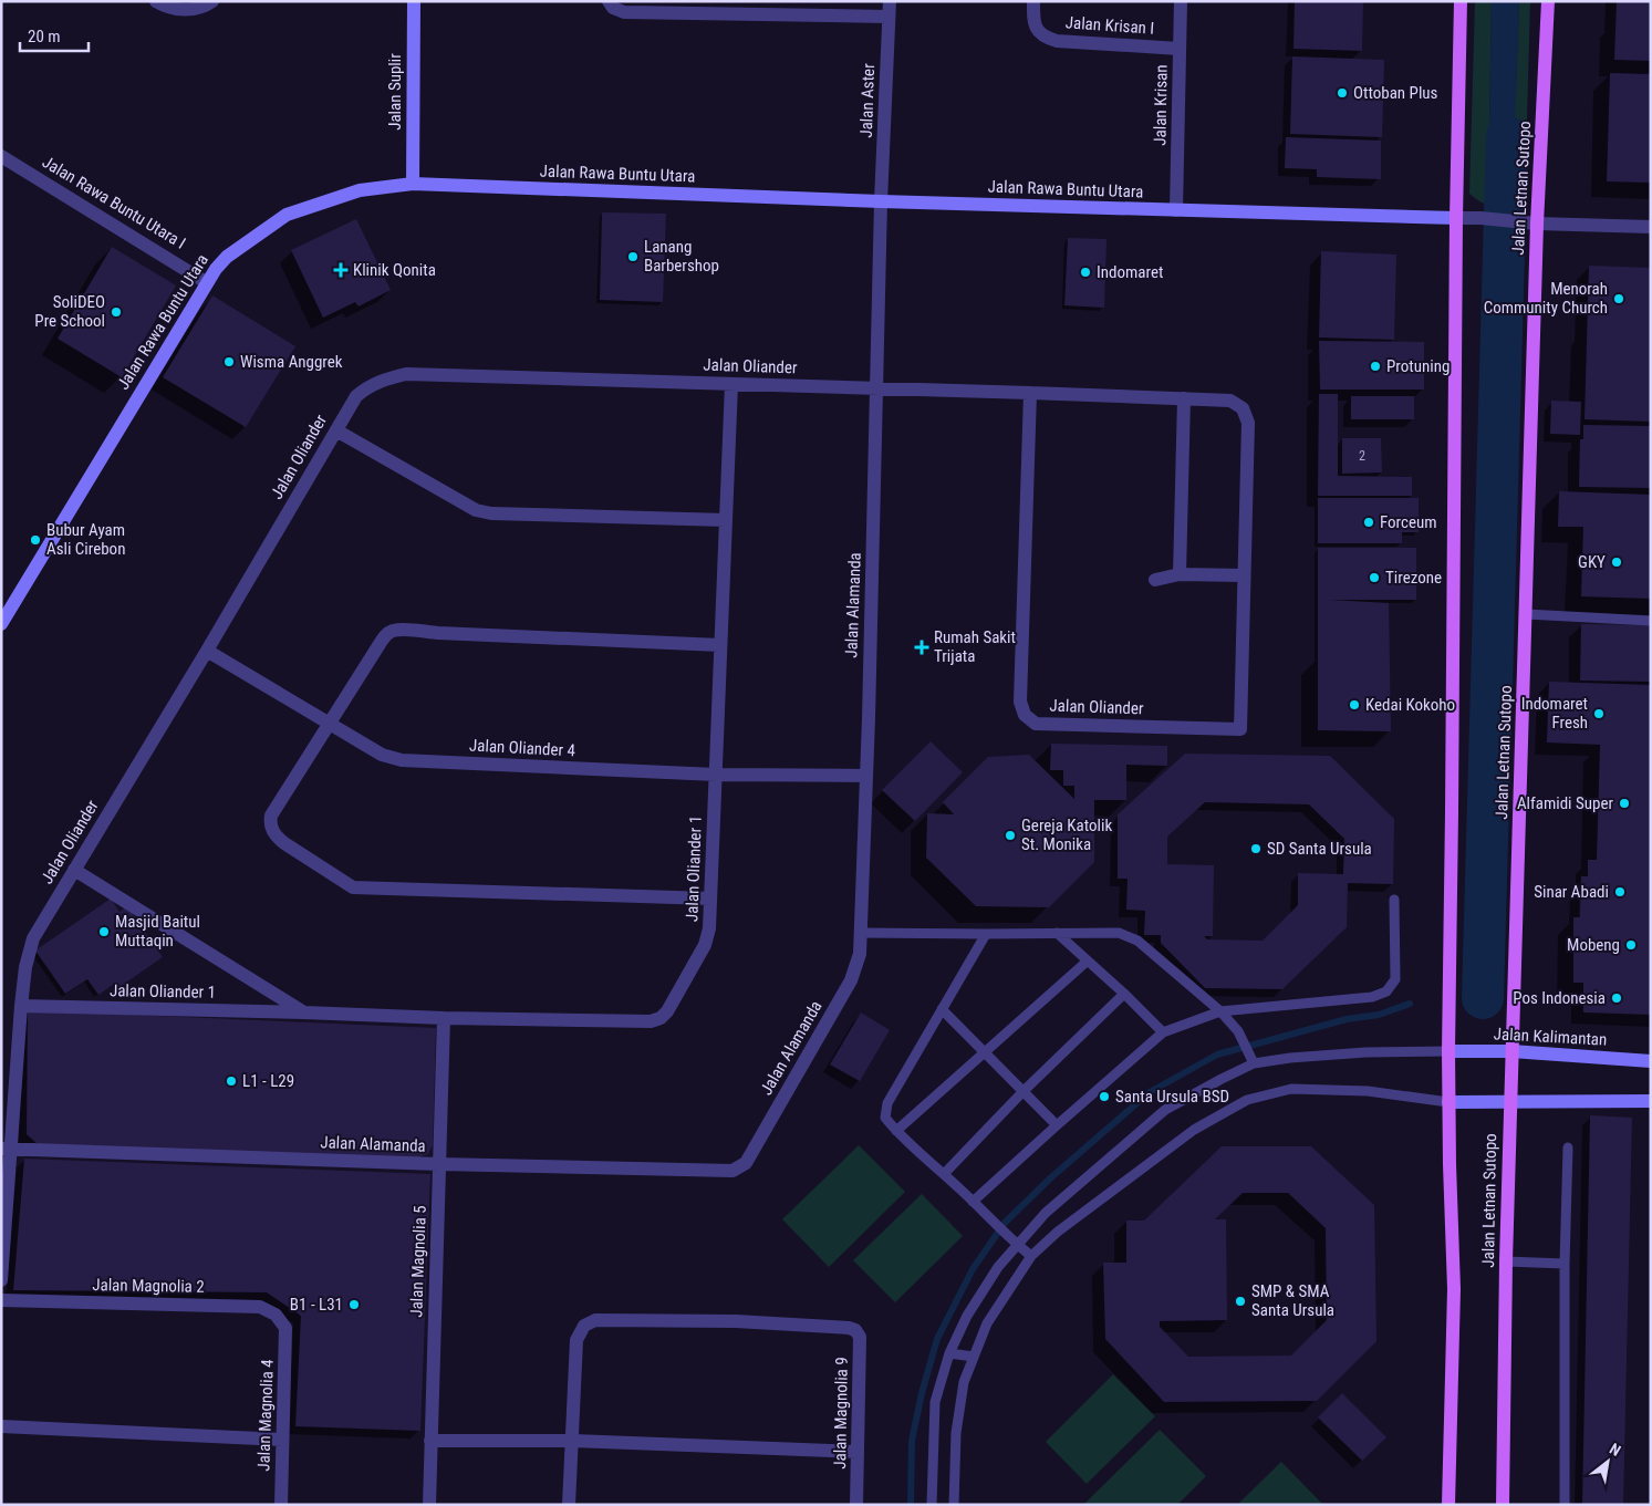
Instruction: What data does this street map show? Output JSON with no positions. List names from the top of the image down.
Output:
{
  "streets": {
    "main road": ["Jalan Letnan Sutopo"],
    "street": [
      "Jalan Krisan I",
      "Jalan Suplir",
      "Jalan Aster",
      "Jalan Krisan",
      "Jalan Rawa Buntu Utara",
      "Jalan Rawa Buntu Utara I",
      "Jalan Oliander",
      "Jalan Alamanda",
      "Jalan Oliander 4",
      "Jalan Oliander 1",
      "Jalan Kalimantan",
      "Jalan Magnolia 5",
      "Jalan Magnolia 2",
      "Jalan Magnolia 9",
      "Jalan Magnolia 4"
    ]
  },
  "crossings": [
    ["Jalan Krisan I", "Jalan Krisan"],
    ["Jalan Suplir", "Jalan Rawa Buntu Utara"],
    ["Jalan Aster", "Jalan Rawa Buntu Utara"],
    ["Jalan Aster", "Jalan Alamanda"],
    ["Jalan Krisan", "Jalan Rawa Buntu Utara"],
    ["Jalan Rawa Buntu Utara", "Jalan Rawa Buntu Utara I"],
    ["Jalan Rawa Buntu Utara", "Jalan Alamanda"],
    ["Jalan Letnan Sutopo", "Jalan Kalimantan"],
    ["Jalan Oliander", "Jalan Alamanda"],
    ["Jalan Oliander", "Jalan Oliander 4"],
    ["Jalan Oliander", "Jalan Oliander 1"],
    ["Jalan Alamanda", "Jalan Oliander 4"],
    ["Jalan Alamanda", "Jalan Magnolia 5"],
    ["Jalan Oliander 4", "Jalan Oliander 1"],
    ["Jalan Oliander 1", "Jalan Magnolia 5"],
    ["Jalan Magnolia 2", "Jalan Magnolia 4"]
  ],
  "places": {
    "other": [
      "Ottoban Plus",
      "Lanang Barbershop",
      "Indomaret",
      "Menorah Community Church",
      "SoliDEO Pre School",
      "Wisma Anggrek",
      "Protuning",
      "Forceum",
      "Bubur Ayam Asli Cirebon",
      "GKY",
      "Tirezone",
      "Kedai Kokoho",
      "Indomaret Fresh",
      "Alfamidi Super",
      "Gereja Katolik St. Monika",
      "SD Santa Ursula",
      "Sinar Abadi",
      "Masjid Baitul Muttaqin",
      "Mobeng",
      "Pos Indonesia",
      "L1 - L29",
      "Santa Ursula BSD",
      "SMP & SMA Santa Ursula",
      "B1 - L31"
    ],
    "health": ["Klinik Qonita", "Rumah Sakit Trijata"]
  },
  "house_numbers": ["2"],
  "scale_bar": "20 m",
  "north": "top right"
}
